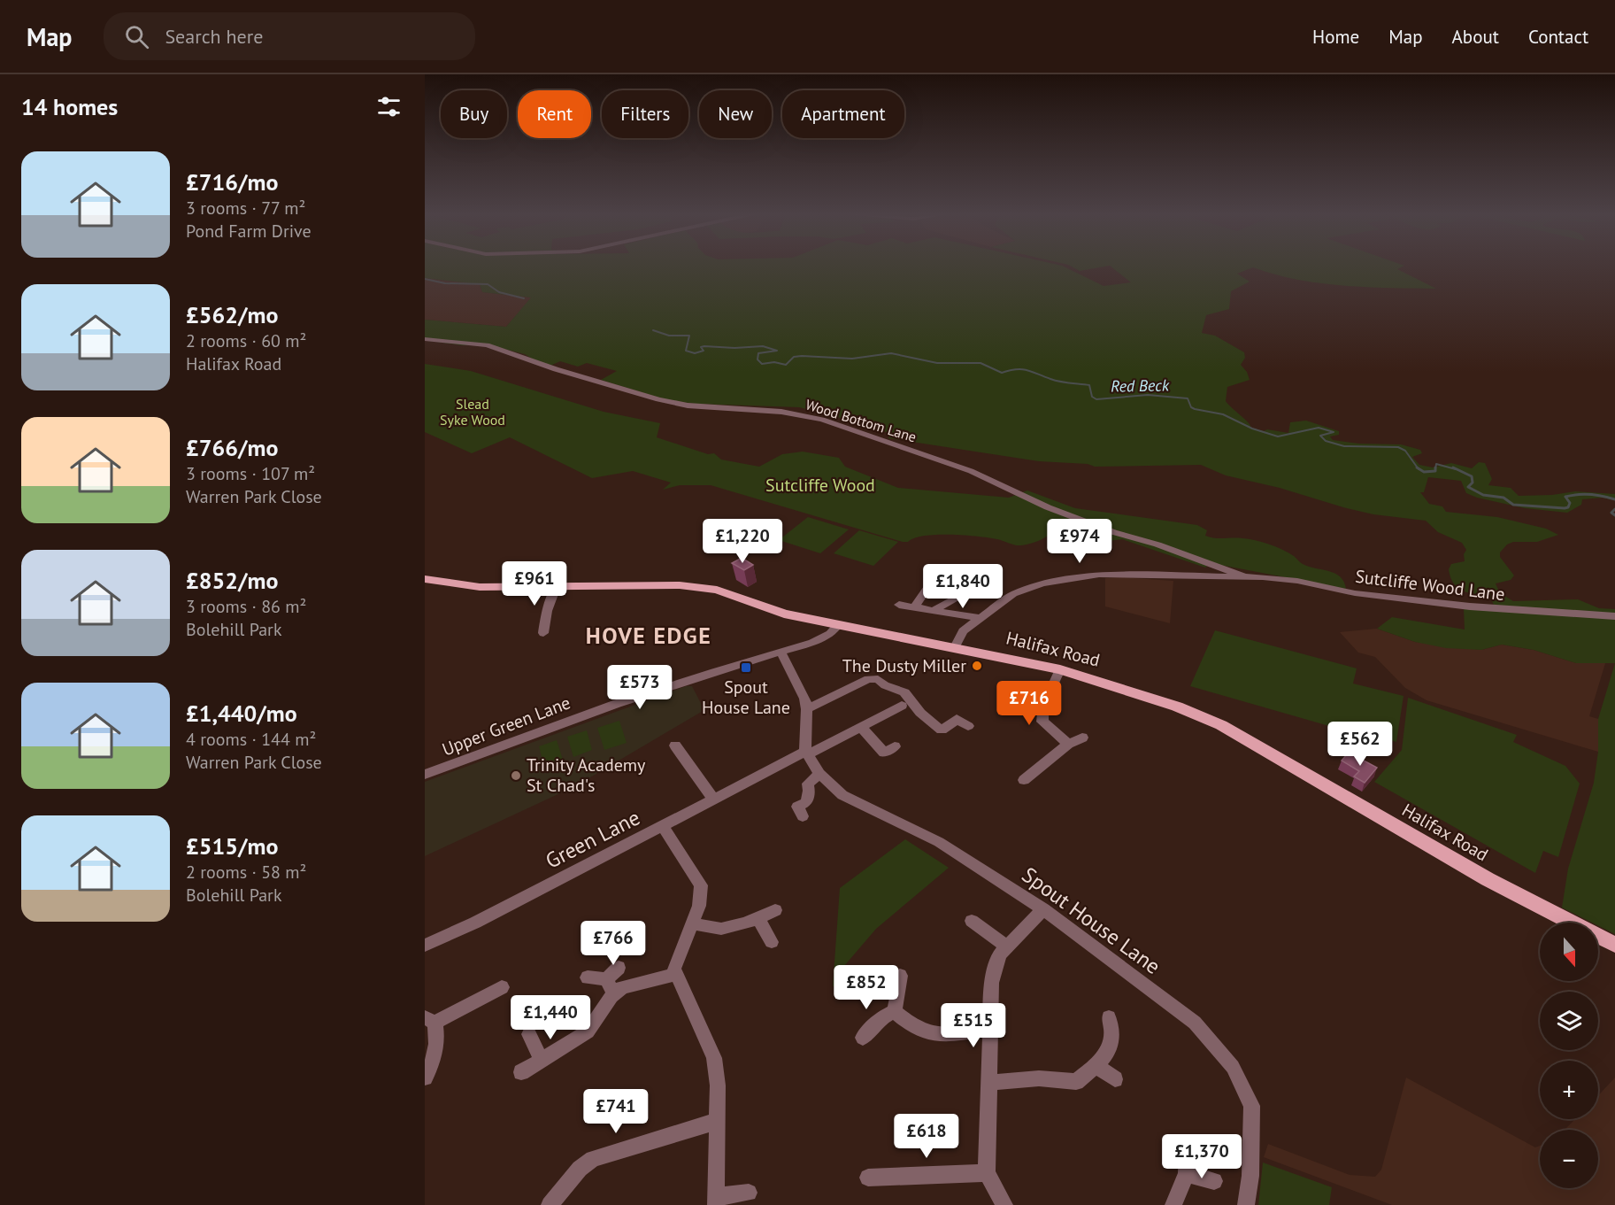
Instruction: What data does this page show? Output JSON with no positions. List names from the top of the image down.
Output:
{
  "streets": {
    "main road": ["Halifax Road"],
    "street": [
      "Wood Bottom Lane",
      "Sutcliffe Wood Lane",
      "Upper Green Lane",
      "Green Lane",
      "Spout House Lane"
    ]
  },
  "crossings": [
    ["Wood Bottom Lane", "Sutcliffe Wood Lane"],
    ["Halifax Road", "Upper Green Lane"],
    ["Green Lane", "Spout House Lane"]
  ],
  "districts": ["HOVE EDGE"],
  "water": ["Red Beck"],
  "parks": ["Slead Syke Wood", "Sutcliffe Wood"],
  "places": {
    "other": ["The Dusty Miller", "Trinity Academy St Chad's"],
    "transit": ["Spout House Lane"]
  },
  "north": "bottom",
  "page": {
    "header": "Map",
    "search": "Search here",
    "nav": [
      "Home",
      "Map",
      "About",
      "Contact"
    ],
    "heading": "14 homes",
    "chip": [
      "Buy",
      "Rent",
      "Filters",
      "New",
      "Apartment"
    ],
    "list": [
      {
        "name": "£716/mo",
        "note": "3 rooms · 77 m² · Pond Farm Drive"
      },
      {
        "name": "£562/mo",
        "note": "2 rooms · 60 m² · Halifax Road"
      },
      {
        "name": "£766/mo",
        "note": "3 rooms · 107 m² · Warren Park Close"
      },
      {
        "name": "£852/mo",
        "note": "3 rooms · 86 m² · Bolehill Park"
      },
      {
        "name": "£1,440/mo",
        "note": "4 rooms · 144 m² · Warren Park Close"
      },
      {
        "name": "£515/mo",
        "note": "2 rooms · 58 m² · Bolehill Park"
      }
    ],
    "price": [
      "£1,220",
      "£974",
      "£961",
      "£1,840",
      "£573",
      "£716",
      "£562",
      "£766",
      "£852",
      "£1,440",
      "£515",
      "£741",
      "£618",
      "£1,370"
    ],
    "map_buttons": ["+", "−"]
  }
}
